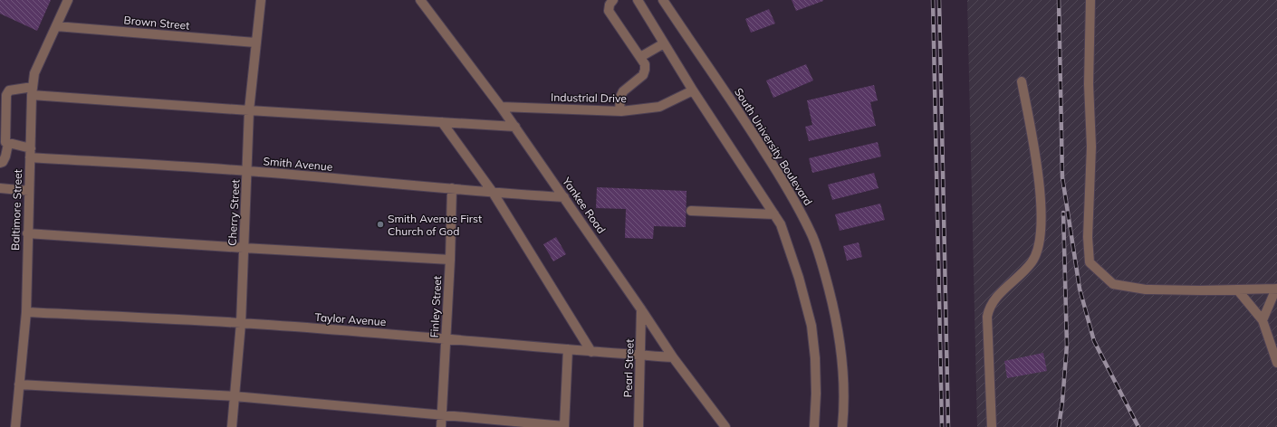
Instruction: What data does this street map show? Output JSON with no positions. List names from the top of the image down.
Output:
{
  "streets": {
    "street": [
      "Brown Street",
      "Industrial Drive",
      "South University Boulevard",
      "Smith Avenue",
      "Yankee Road",
      "Baltimore Street",
      "Cherry Street",
      "Finley Street",
      "Taylor Avenue",
      "Pearl Street"
    ]
  },
  "crossings": [
    ["Brown Street", "Baltimore Street"],
    ["Brown Street", "Cherry Street"],
    ["Industrial Drive", "Yankee Road"],
    ["Smith Avenue", "Yankee Road"],
    ["Smith Avenue", "Baltimore Street"],
    ["Smith Avenue", "Cherry Street"],
    ["Smith Avenue", "Finley Street"],
    ["Yankee Road", "Taylor Avenue"],
    ["Yankee Road", "Pearl Street"],
    ["Baltimore Street", "Taylor Avenue"],
    ["Cherry Street", "Taylor Avenue"],
    ["Finley Street", "Taylor Avenue"],
    ["Taylor Avenue", "Pearl Street"]
  ],
  "places": ["Smith Avenue First Church of God"]
}
